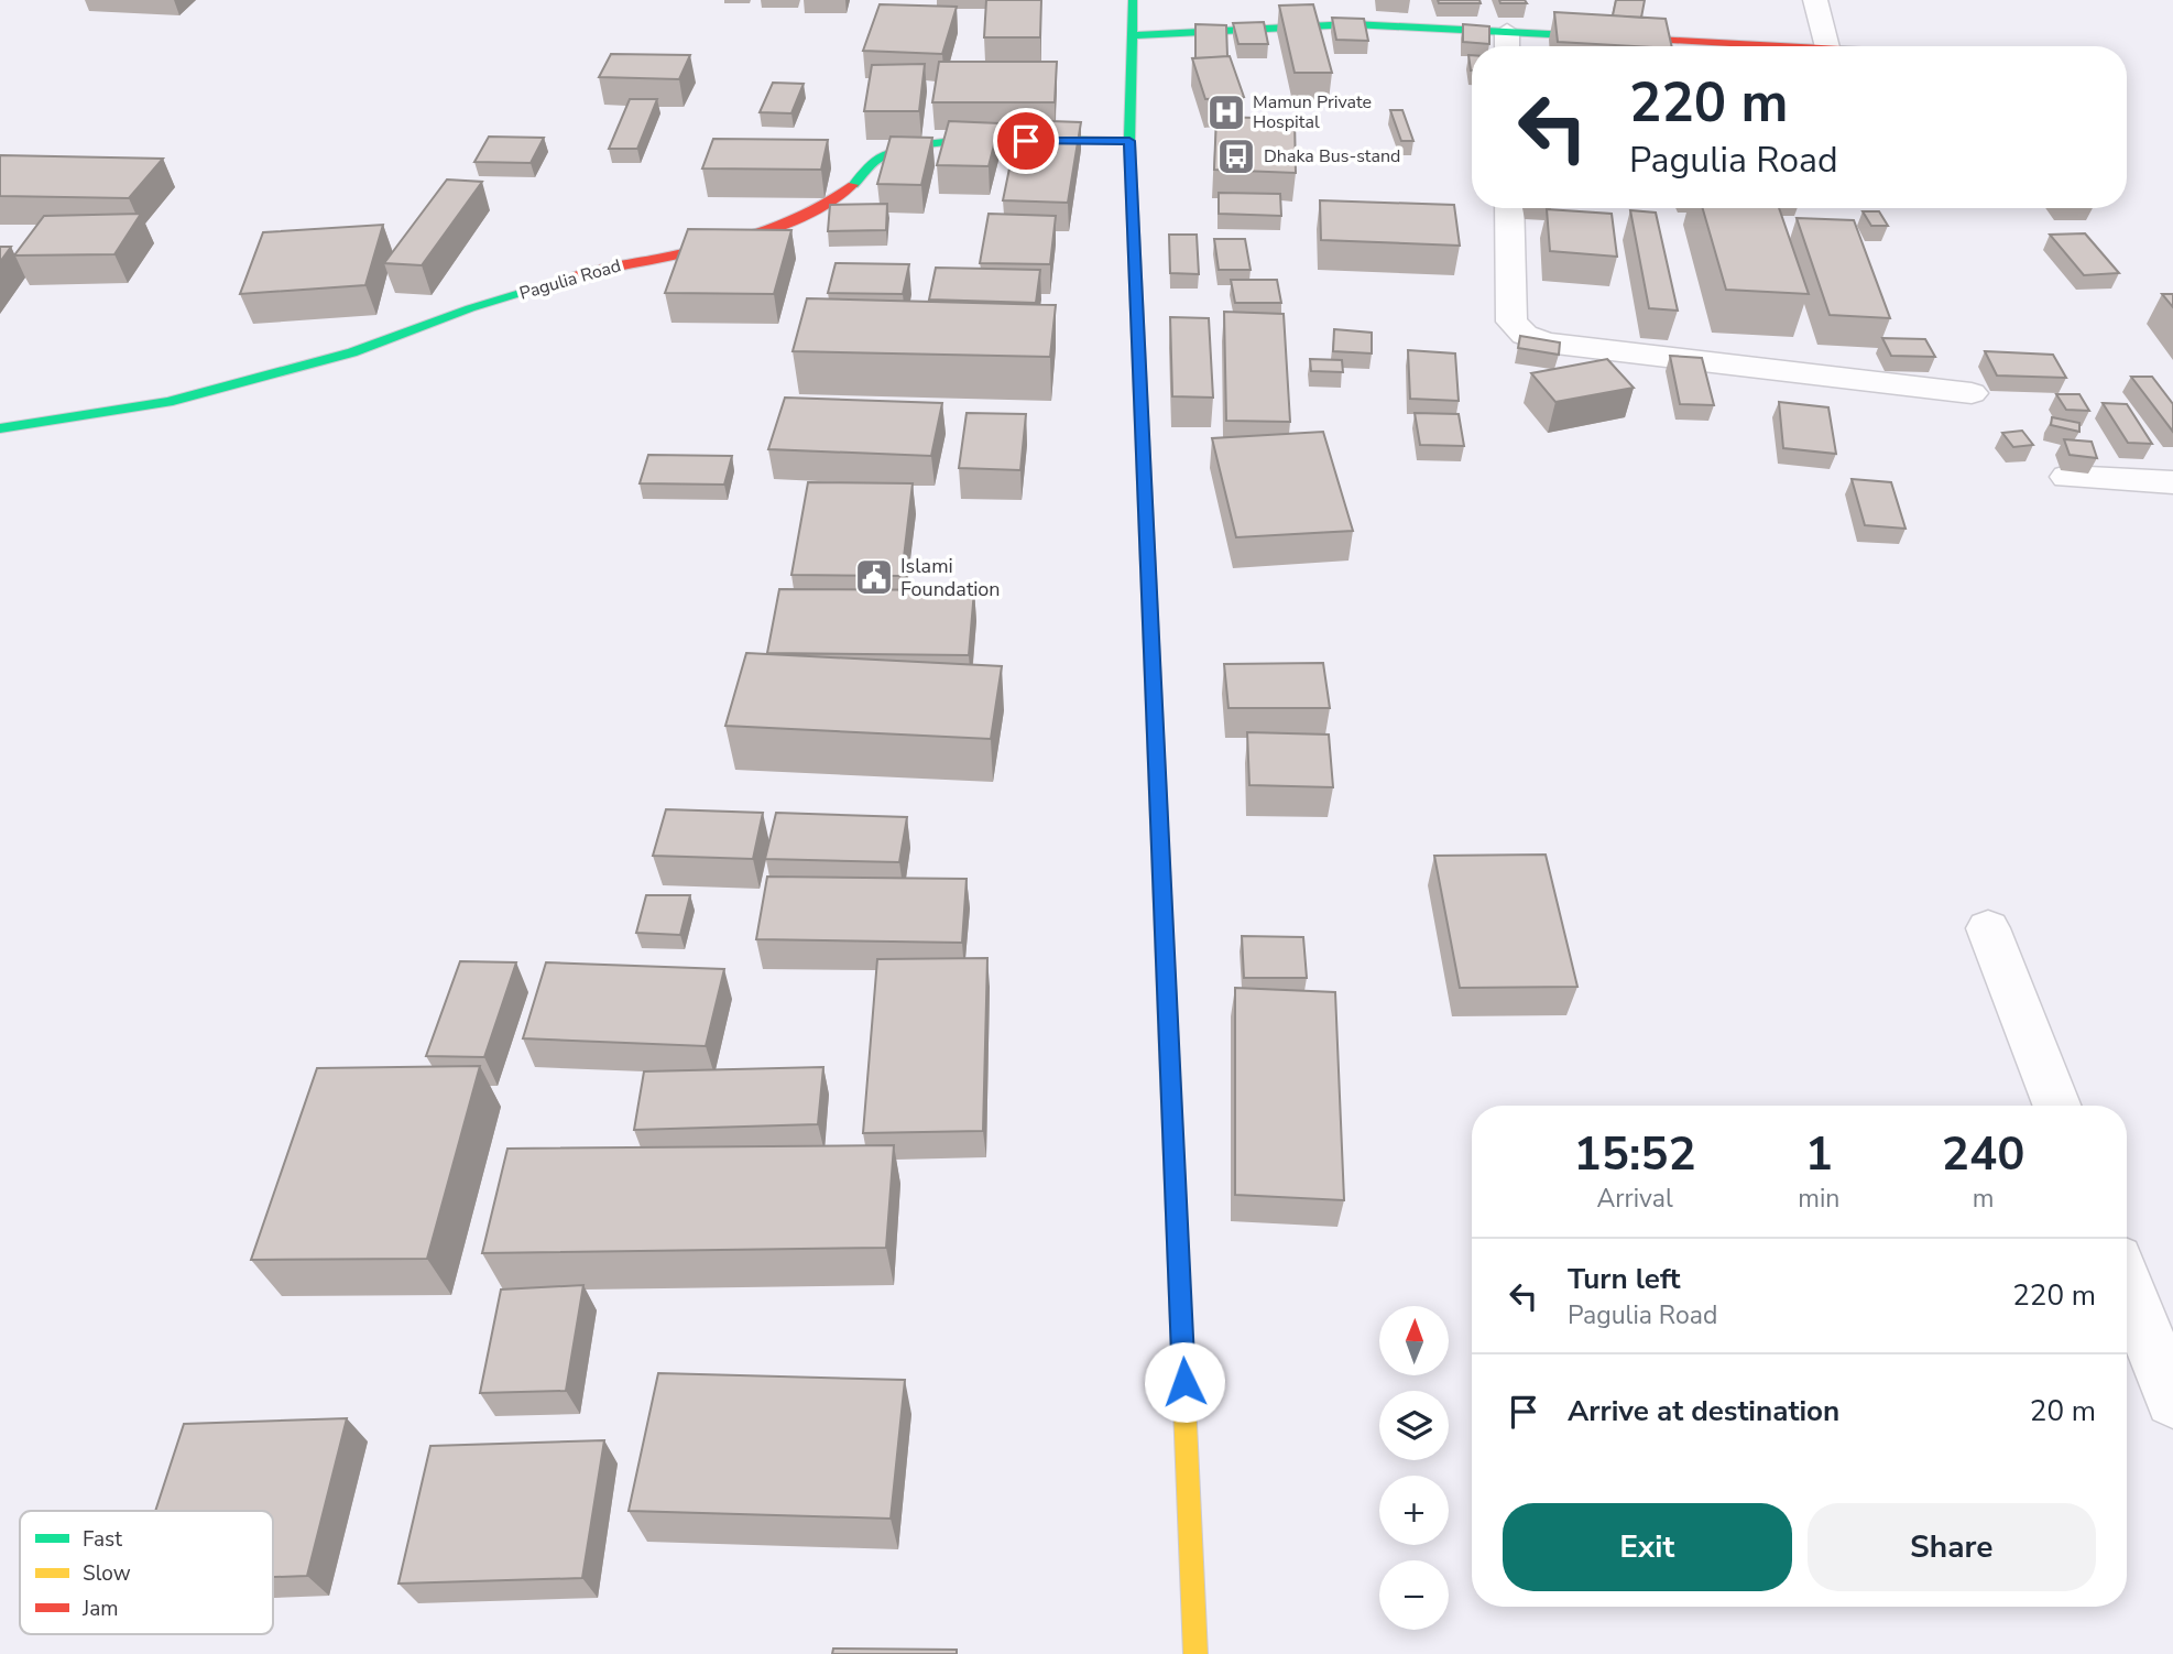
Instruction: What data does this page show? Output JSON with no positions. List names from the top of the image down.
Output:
{
  "streets": {
    "main road": ["Pagulia Road"]
  },
  "places": {
    "hospital": ["Mamun Private Hospital"],
    "bus stop": ["Dhaka Bus-stand"],
    "public building": ["Islami Foundation"]
  },
  "legend": ["Fast", "Slow", "Jam"],
  "north": "top",
  "page": {
    "turn": ["220 m", "Pagulia Road"],
    "eta": [
      "15:52",
      "Arrival",
      "1",
      "min",
      "240",
      "m"
    ],
    "list": [
      {
        "name": "Turn left",
        "note": "Pagulia Road",
        "value": "220 m"
      },
      {
        "name": "Arrive at destination",
        "value": "20 m"
      }
    ],
    "map_buttons": ["+", "−"],
    "buttons": ["Exit", "Share"]
  }
}
